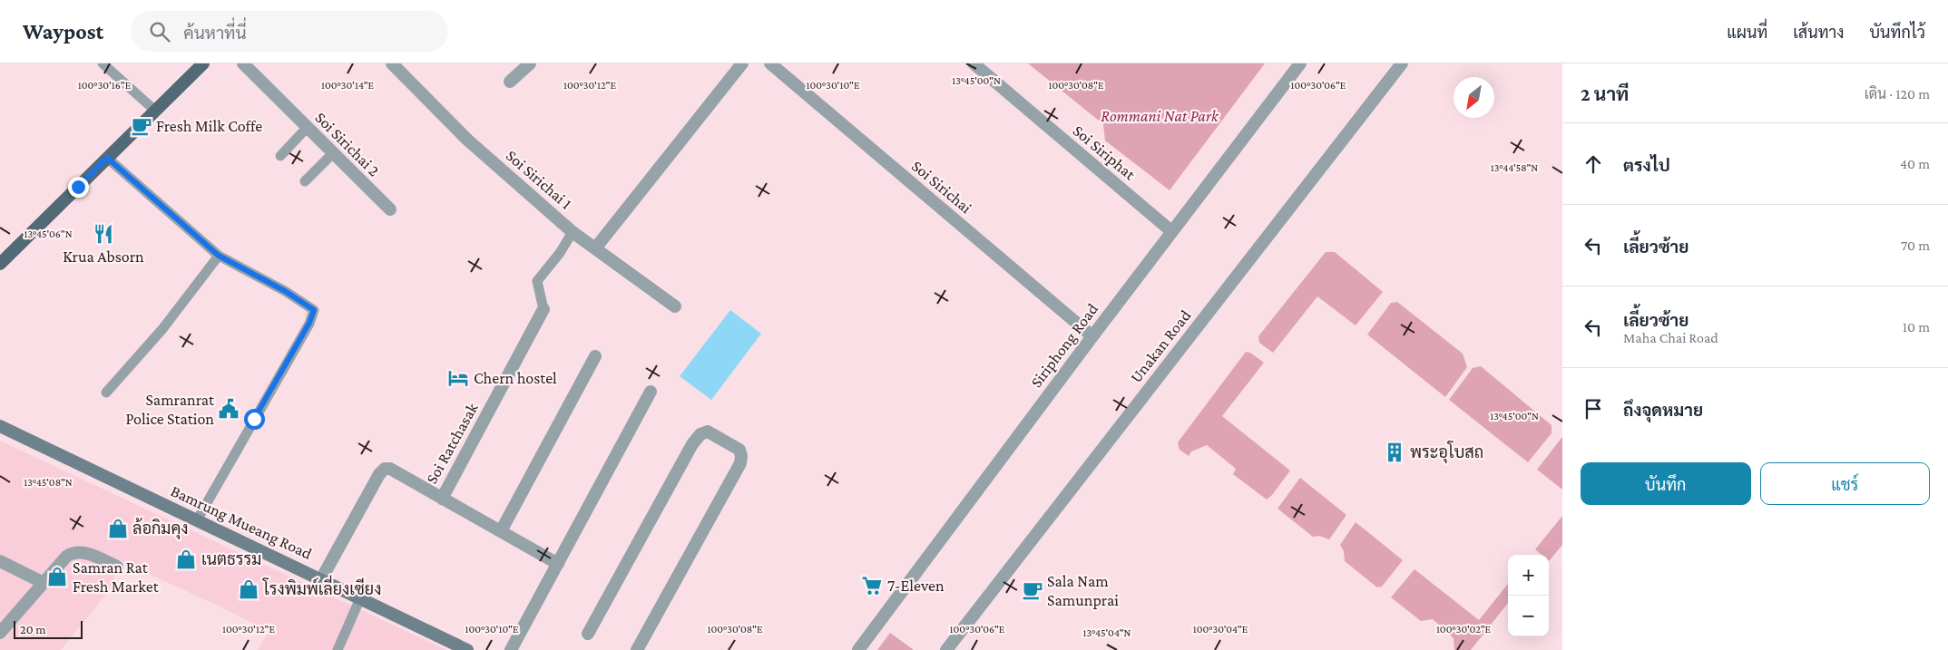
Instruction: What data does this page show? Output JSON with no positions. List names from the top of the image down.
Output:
{
  "streets": {
    "main road": ["Bamrung Mueang Road"],
    "street": [
      "Soi Sirichai 2",
      "Soi Siriphat",
      "Soi Sirichai 1",
      "Soi Sirichai",
      "Siriphong Road",
      "Unakan Road",
      "Soi Ratchasak"
    ]
  },
  "crossings": [
    ["Soi Siriphat", "Siriphong Road"],
    ["Soi Sirichai", "Siriphong Road"],
    ["Soi Ratchasak", "Bamrung Mueang Road"]
  ],
  "parks": ["Rommani Nat Park"],
  "places": {
    "cafe": ["Fresh Milk Coffe", "Sala Nam Samunprai"],
    "restaurant": ["Krua Absorn"],
    "hotel": ["Chern hostel"],
    "public building": ["Samranrat Police Station"],
    "building": ["พระอุโบสถ"],
    "shop": [
      "ล้อกิมคุง",
      "เนตธรรม",
      "Samran Rat Fresh Market",
      "โรงพิมพ์เลี่ยงเซียง"
    ],
    "supermarket": ["7-Eleven"]
  },
  "scale_bar": "20 m",
  "north": "bottom left",
  "page": {
    "header": "Waypost",
    "search": "ค้นหาที่นี่",
    "nav": ["แผนที่", "เส้นทาง", "บันทึกไว้"],
    "heading": ["2 นาที", "เดิน · 120 m"],
    "list": [
      ["ตรงไป", "40 m"],
      ["เลี้ยวซ้าย", "70 m"],
      ["เลี้ยวซ้าย", "Maha Chai Road", "10 m"],
      "ถึงจุดหมาย"
    ],
    "buttons": ["บันทึก", "แชร์"],
    "map_buttons": ["+", "−"],
    "scale": "20 m"
  },
  "coordinates": [
    "13°45'00\"N",
    "100°30'16\"E",
    "100°30'14\"E",
    "100°30'12\"E",
    "100°30'10\"E",
    "100°30'08\"E",
    "100°30'06\"E",
    "13°44'58\"N",
    "13°45'06\"N",
    "13°45'08\"N",
    "100°30'04\"E",
    "100°30'02\"E",
    "13°45'04\"N"
  ]
}
